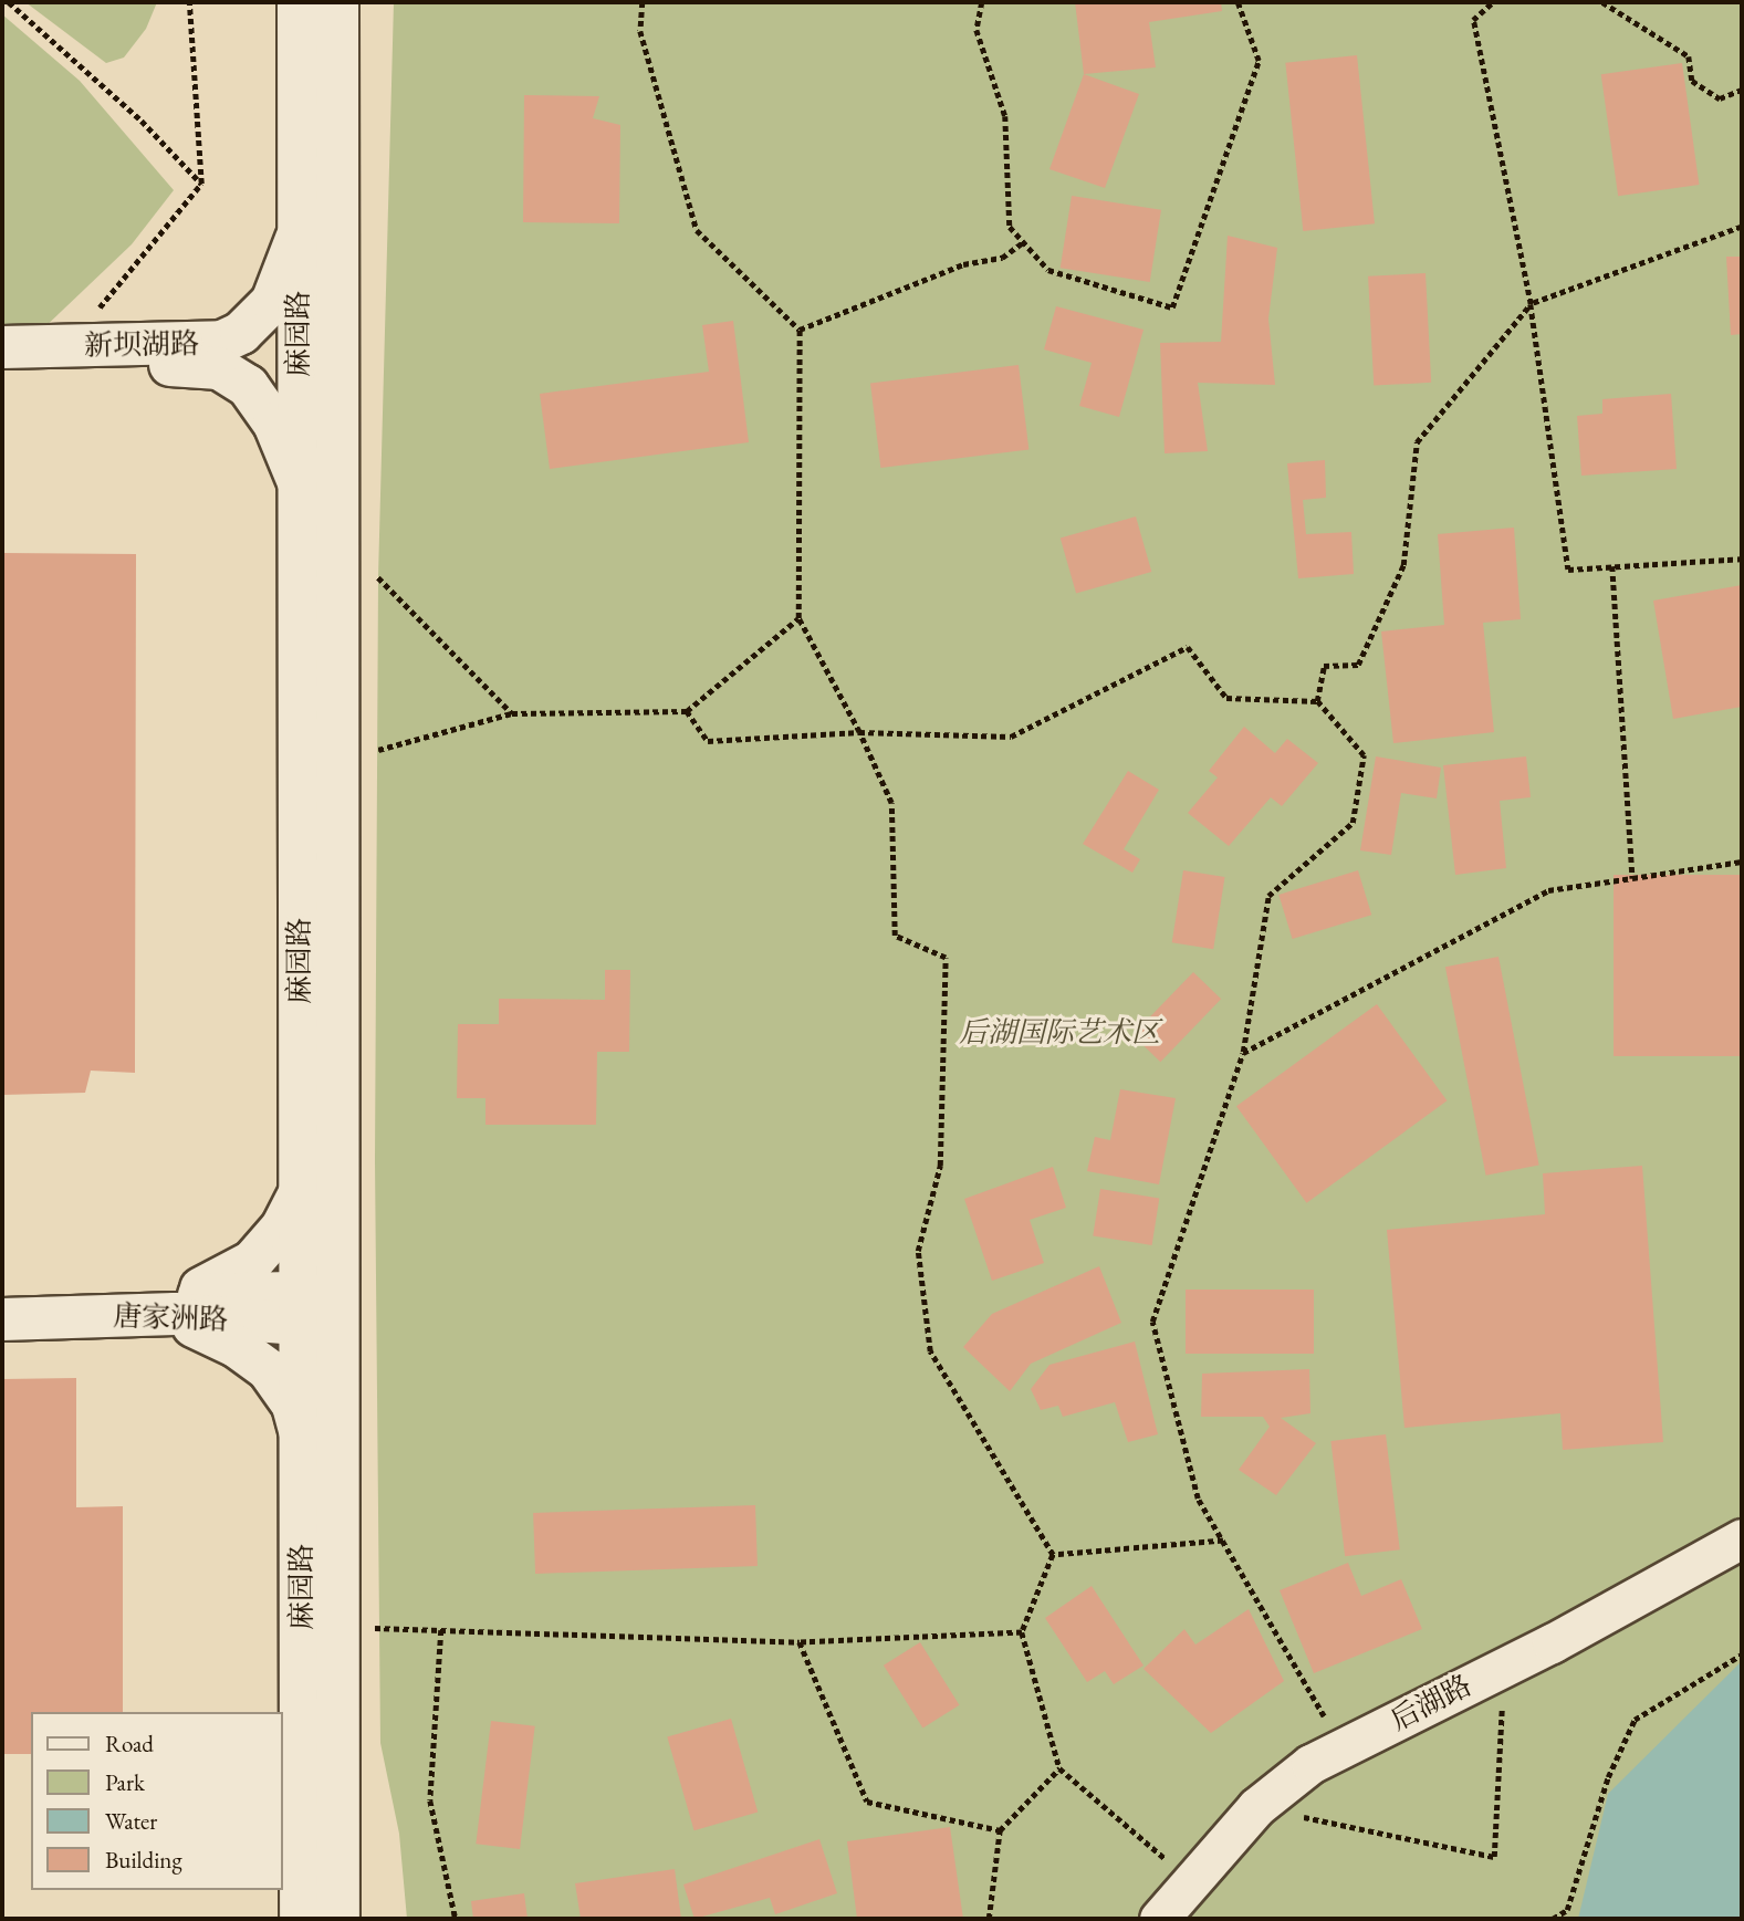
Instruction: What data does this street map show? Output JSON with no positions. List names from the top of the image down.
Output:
{
  "streets": {
    "main road": ["麻园路", "新坝湖路", "唐家洲路"],
    "street": ["后湖路"]
  },
  "crossings": [
    ["麻园路", "新坝湖路"],
    ["麻园路", "唐家洲路"]
  ],
  "parks": ["后湖国际艺术区"],
  "legend": [
    "Road",
    "Park",
    "Water",
    "Building"
  ]
}
